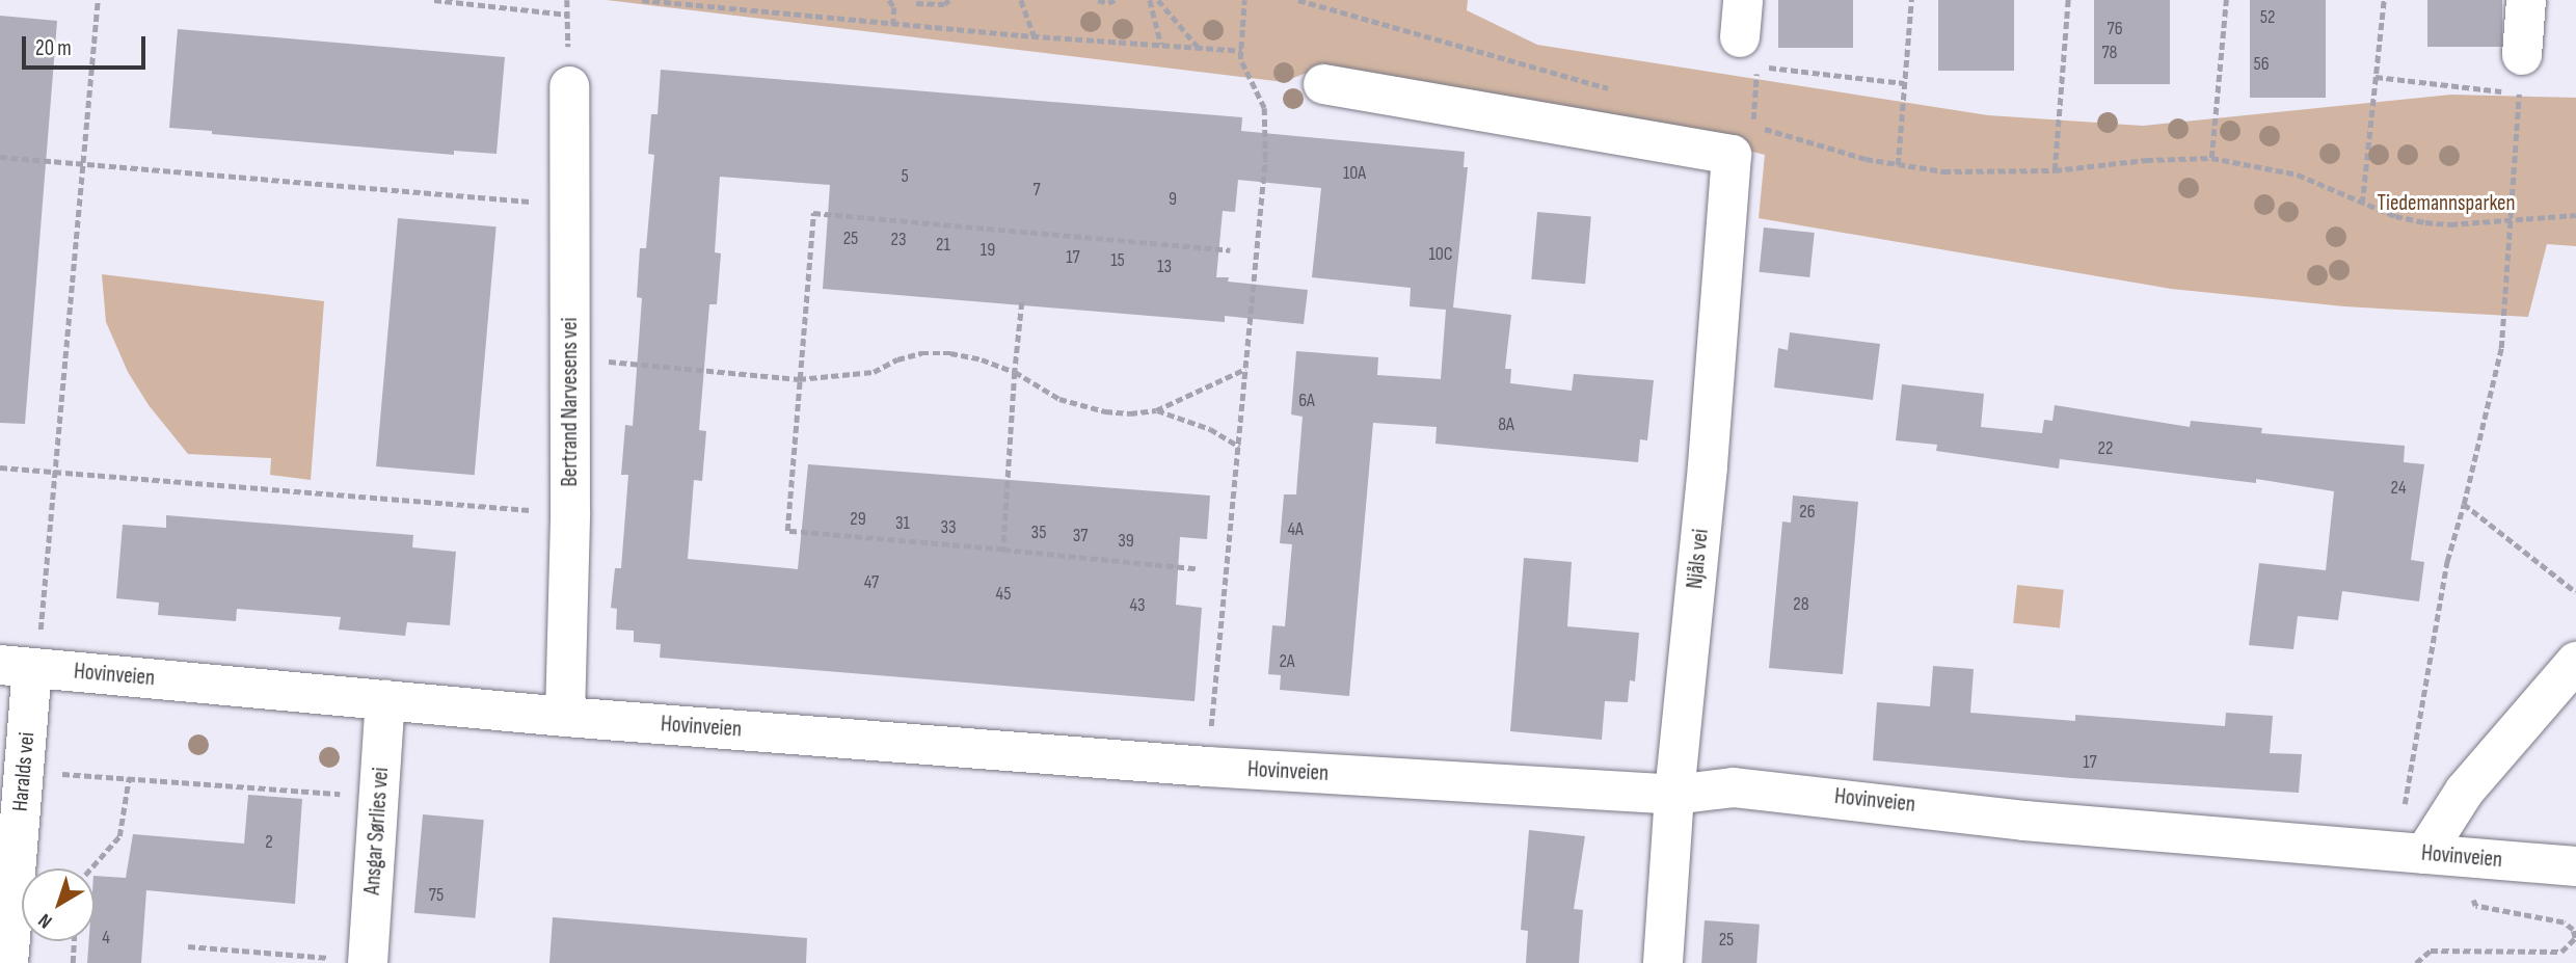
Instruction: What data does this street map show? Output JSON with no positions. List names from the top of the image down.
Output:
{
  "streets": {
    "street": [
      "Bertrand Narvesens vei",
      "Njåls vei",
      "Hovinveien",
      "Haralds vei",
      "Ansgar Sørlies vei"
    ]
  },
  "crossings": [
    ["Bertrand Narvesens vei", "Hovinveien"],
    ["Njåls vei", "Hovinveien"],
    ["Hovinveien", "Haralds vei"],
    ["Hovinveien", "Ansgar Sørlies vei"]
  ],
  "parks": ["Tiedemannsparken"],
  "house_numbers": [
    "52",
    "76",
    "78",
    "56",
    "10A",
    "5",
    "7",
    "9",
    "25",
    "23",
    "21",
    "19",
    "10C",
    "17",
    "15",
    "13",
    "6A",
    "8A",
    "22",
    "24",
    "26",
    "29",
    "31",
    "33",
    "4A",
    "35",
    "37",
    "39",
    "47",
    "45",
    "28",
    "43",
    "2A",
    "17",
    "2",
    "75",
    "4",
    "25"
  ],
  "scale_bar": "20 m",
  "north": "bottom left"
}
